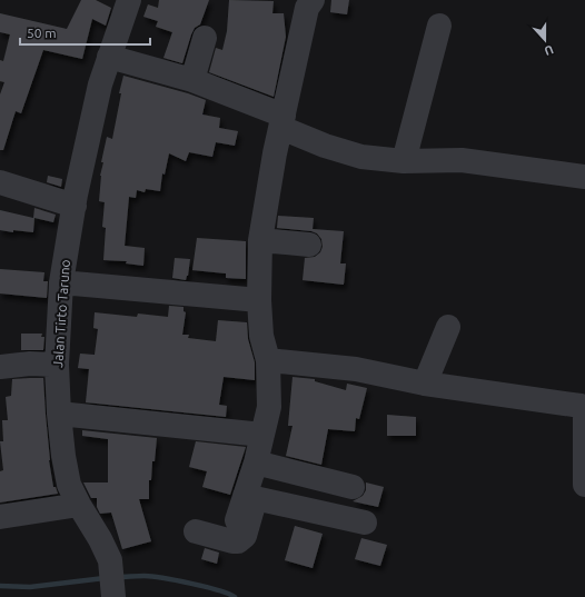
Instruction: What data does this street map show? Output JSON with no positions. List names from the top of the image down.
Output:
{
  "streets": {
    "street": ["Jalan Tirto Taruno"]
  },
  "scale_bar": "50 m",
  "north": "bottom"
}
